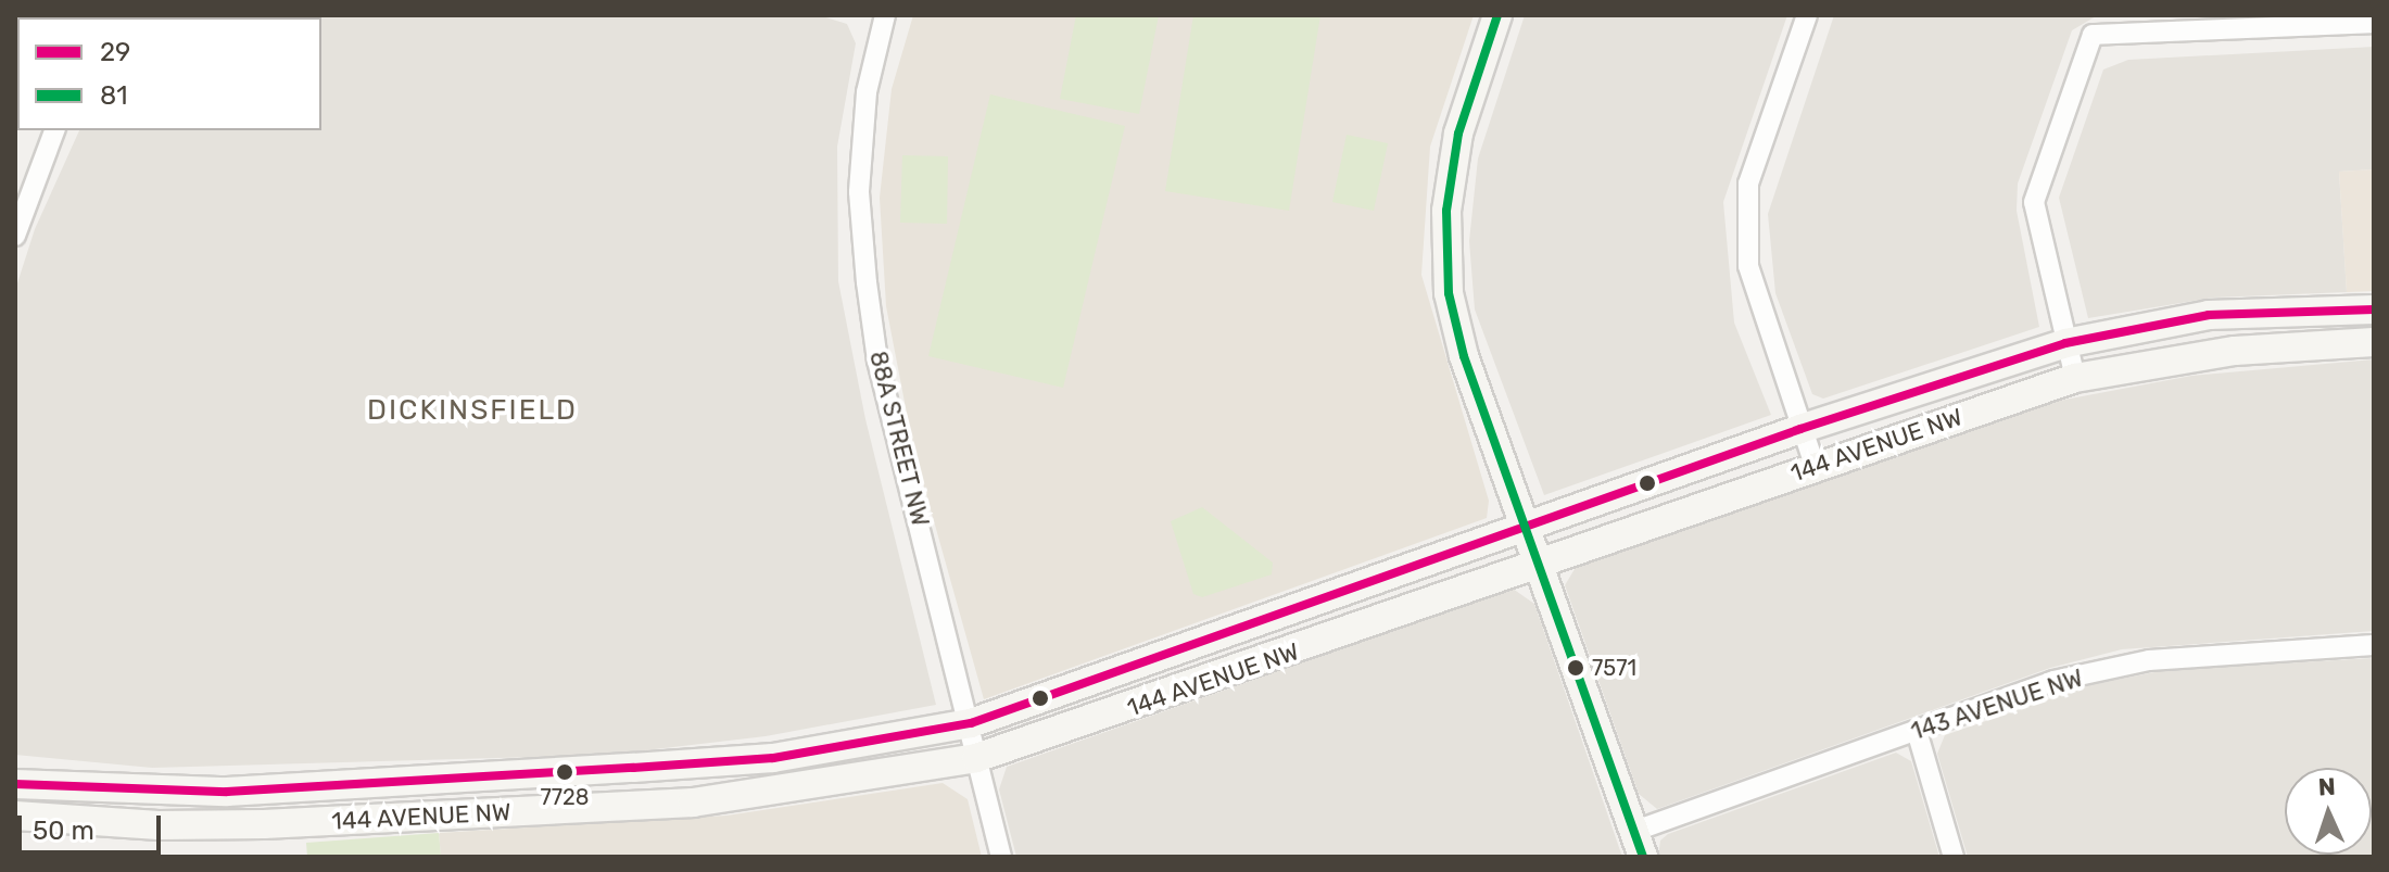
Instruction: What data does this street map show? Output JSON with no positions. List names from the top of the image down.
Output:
{
  "streets": {
    "street": ["88A STREET NW", "144 AVENUE NW", "143 AVENUE NW"]
  },
  "crossings": [
    ["88A STREET NW", "144 AVENUE NW"]
  ],
  "districts": ["DICKINSFIELD"],
  "places": ["7571", "7728"],
  "lines": ["transit line 81", "transit line 29"],
  "legend": ["29", "81"],
  "scale_bar": "50 m",
  "north": "top"
}
